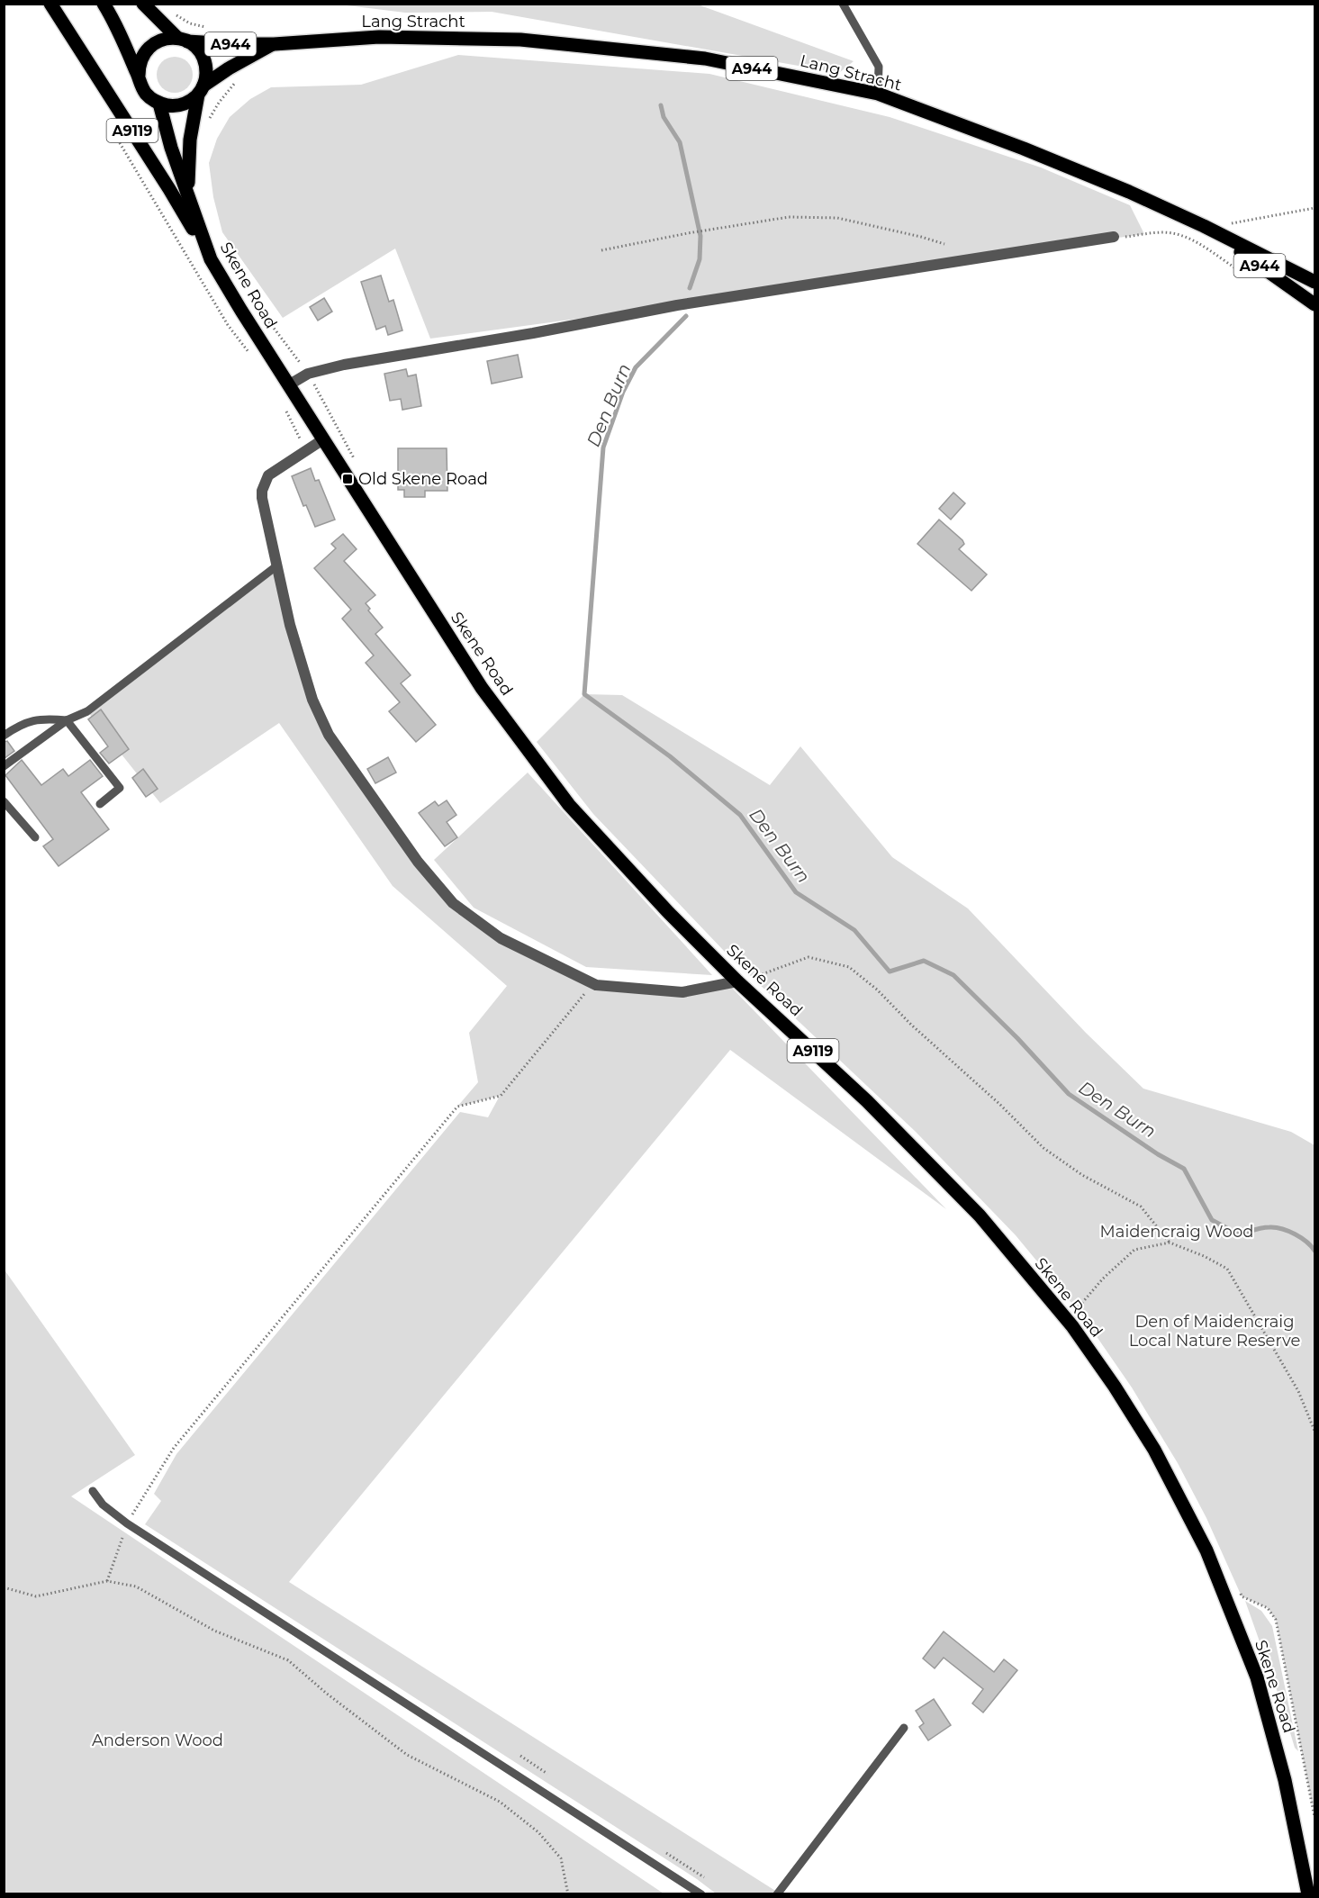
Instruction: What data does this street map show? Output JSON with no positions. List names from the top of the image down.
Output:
{
  "streets": {
    "main road": [
      "Lang Stracht",
      "A944",
      "A9119",
      "Skene Road"
    ]
  },
  "crossings": [
    ["Lang Stracht", "Skene Road"],
    ["A9119", "Skene Road"]
  ],
  "water": ["Den Burn"],
  "parks": ["Maidencraig Wood", "Den of Maidencraig Local Nature Reserve", "Anderson Wood"],
  "places": {
    "transit": ["Old Skene Road"]
  }
}
